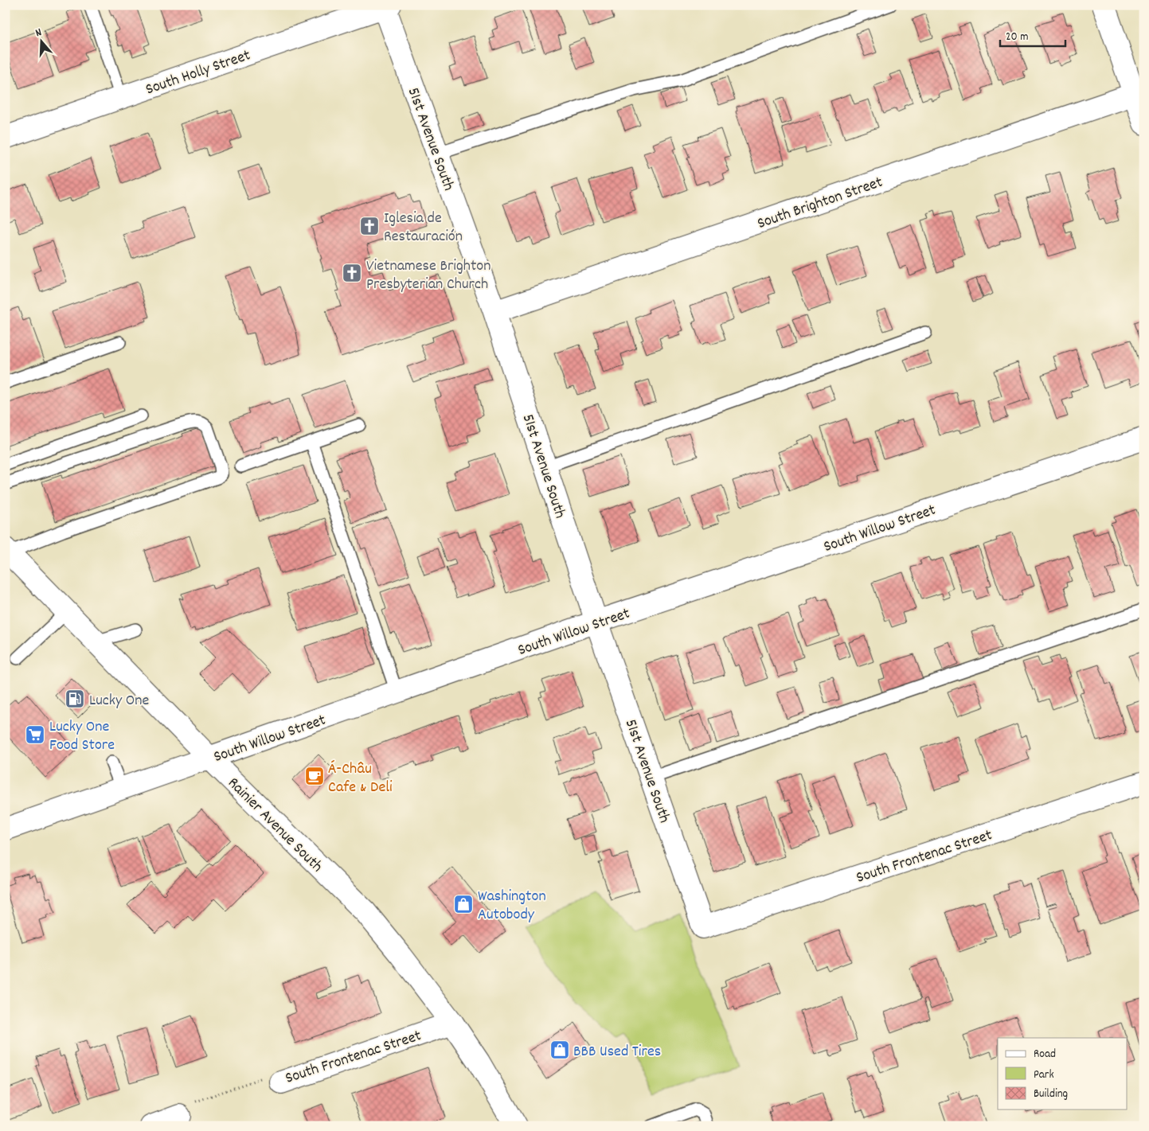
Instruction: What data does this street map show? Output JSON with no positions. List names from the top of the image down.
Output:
{
  "streets": {
    "street": [
      "South Holly Street",
      "51st Avenue South",
      "South Brighton Street",
      "South Willow Street",
      "Rainier Avenue South",
      "South Frontenac Street"
    ]
  },
  "crossings": [
    ["South Holly Street", "51st Avenue South"],
    ["51st Avenue South", "South Brighton Street"],
    ["51st Avenue South", "South Willow Street"],
    ["51st Avenue South", "South Frontenac Street"],
    ["South Willow Street", "Rainier Avenue South"],
    ["Rainier Avenue South", "South Frontenac Street"]
  ],
  "places": {
    "church": ["Iglesia de Restauración", "Vietnamese Brighton Presbyterian Church"],
    "fuel station": ["Lucky One"],
    "supermarket": ["Lucky One Food Store"],
    "cafe": ["Á-Châu Cafe & Deli"],
    "shop": ["Washington Autobody", "BBB Used Tires"]
  },
  "legend": ["Road", "Park", "Building"],
  "scale_bar": "20 m",
  "north": "top"
}
